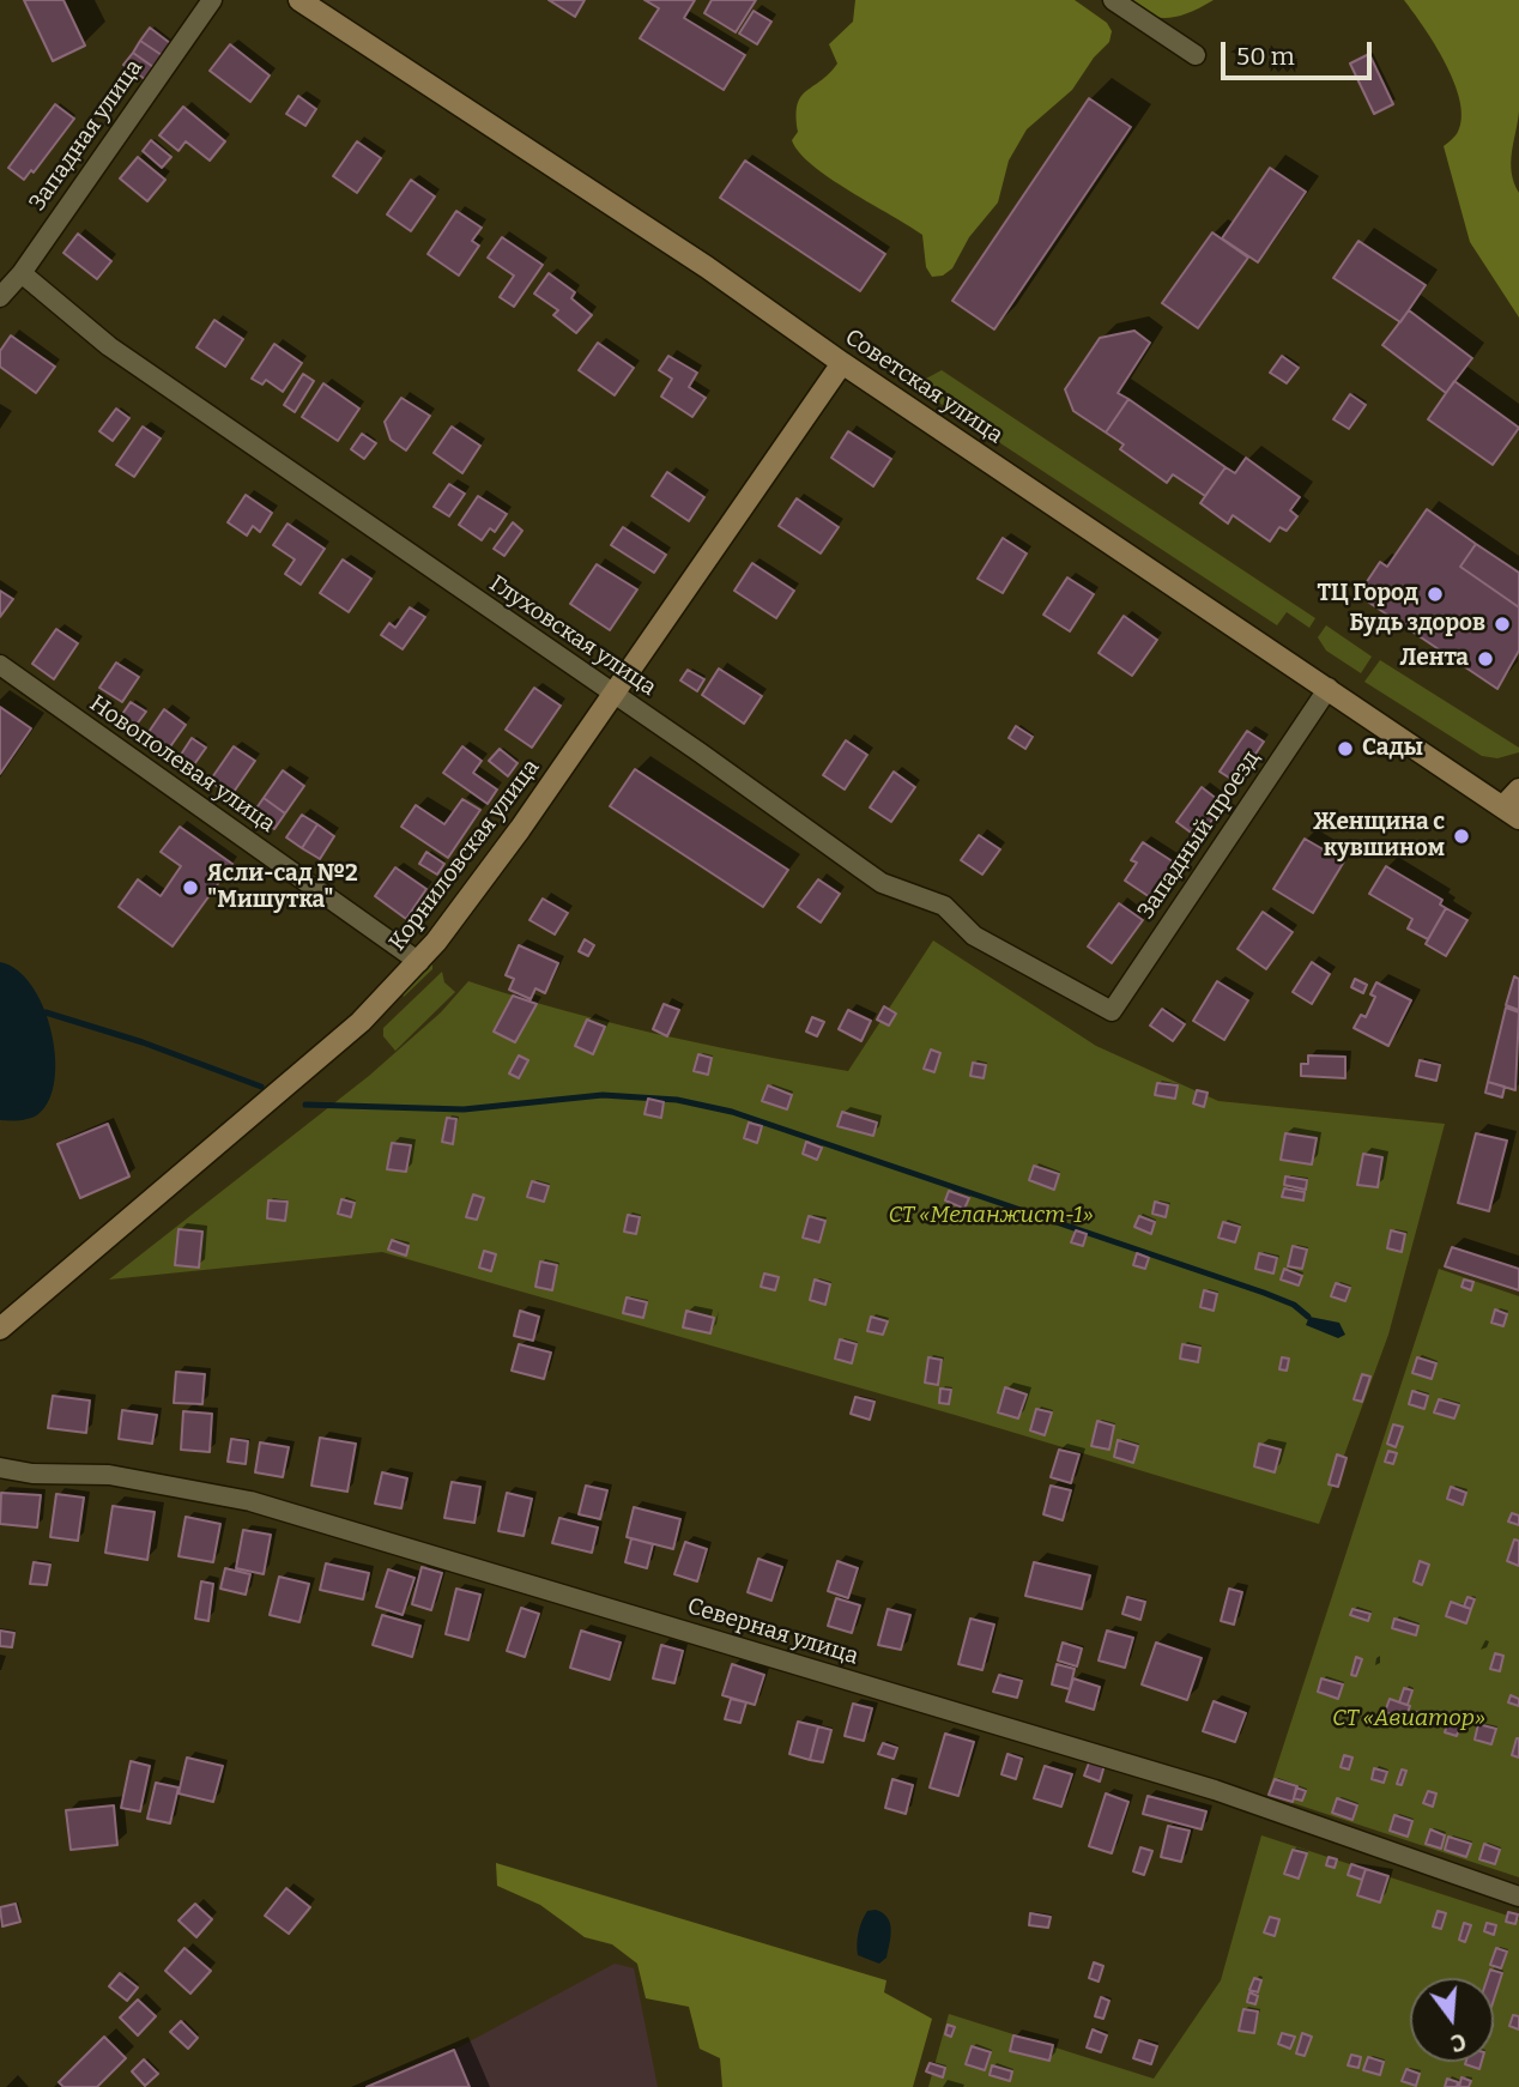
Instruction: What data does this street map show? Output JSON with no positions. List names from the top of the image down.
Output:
{
  "streets": {
    "main road": ["Советская улица", "Корниловская улица"],
    "street": [
      "Западная улица",
      "Глуховская улица",
      "Новополевая улица",
      "Западный проезд",
      "Северная улица"
    ]
  },
  "crossings": [
    ["Западная улица", "Глуховская улица"],
    ["Советская улица", "Западный проезд"],
    ["Советская улица", "Корниловская улица"],
    ["Глуховская улица", "Западный проезд"],
    ["Глуховская улица", "Корниловская улица"],
    ["Новополевая улица", "Корниловская улица"]
  ],
  "parks": ["СТ «Меланжист-1»", "СТ «Авиатор»"],
  "places": [
    "ТЦ Город",
    "Будь здоров",
    "Лента",
    "Сады",
    "Женщина с кувшином",
    "Ясли-сад №2 \"Мишутка\""
  ],
  "scale_bar": "50 m",
  "north": "bottom"
}
